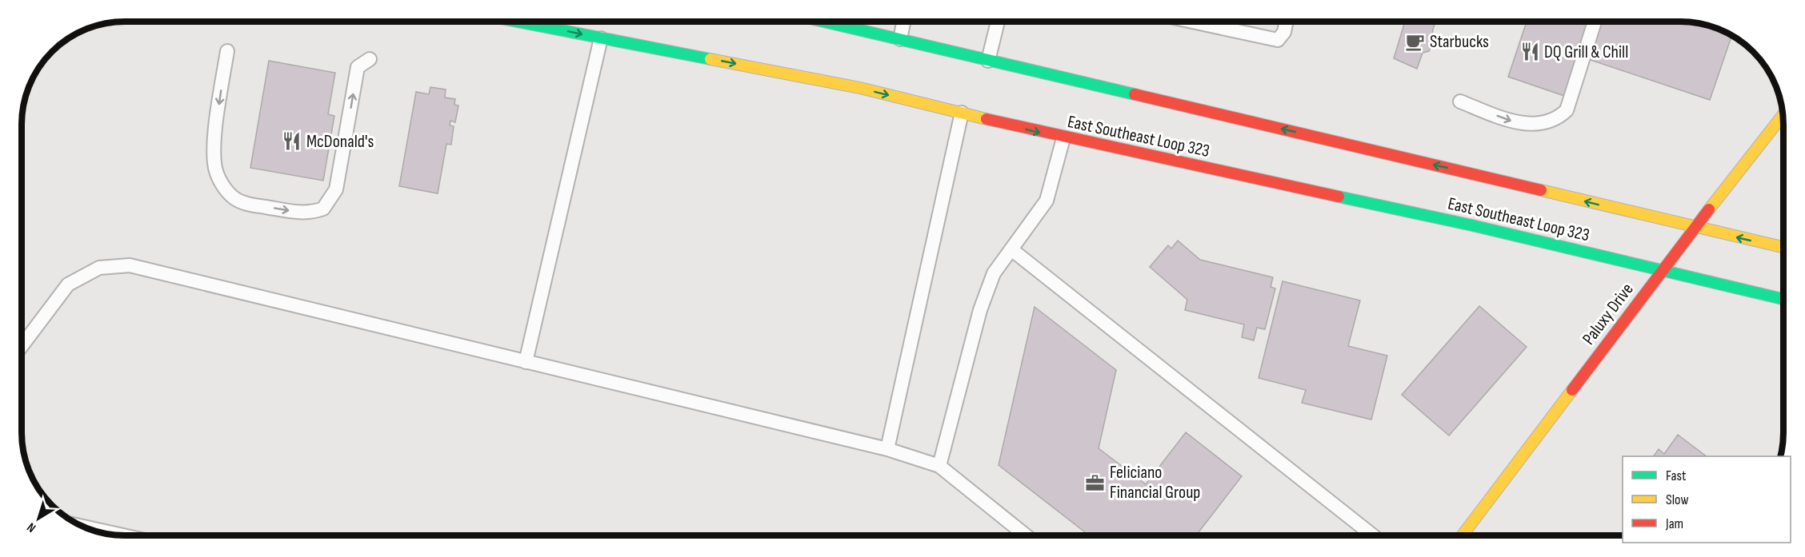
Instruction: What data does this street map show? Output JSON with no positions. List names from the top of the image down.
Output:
{
  "streets": {
    "main road": ["East Southeast Loop 323", "Paluxy Drive"]
  },
  "crossings": [
    ["East Southeast Loop 323", "Paluxy Drive"]
  ],
  "places": {
    "cafe": ["Starbucks"],
    "restaurant": ["DQ Grill & Chill", "McDonald's"],
    "office": ["Feliciano Financial Group"]
  },
  "legend": ["Fast", "Slow", "Jam"],
  "north": "bottom left"
}
